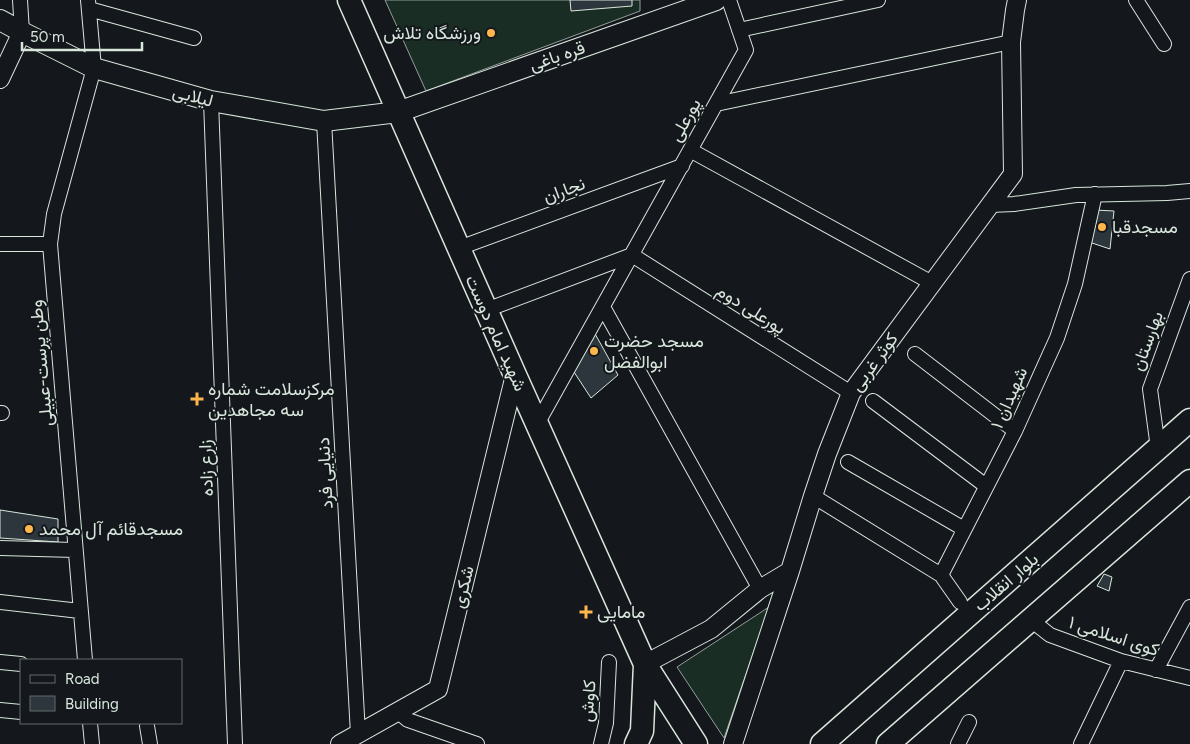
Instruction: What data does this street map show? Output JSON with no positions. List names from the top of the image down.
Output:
{
  "streets": {
    "main road": [
      "قره باغی",
      "لیلابی",
      "شهید امام دوست",
      "بلوار انقلاب"
    ],
    "street": [
      "پورعلی",
      "نجاران",
      "پورعلی دوم",
      "بهارستان",
      "کوثر غربی",
      "وطن پرست-عبیلی",
      "شهیدان ۱",
      "زارع زاده",
      "دنیایی فرد",
      "شکری",
      "کوی اسلامی ۱",
      "کاوش"
    ]
  },
  "crossings": [
    ["قره باغی", "لیلابی"],
    ["قره باغی", "شهید امام دوست"],
    ["لیلابی", "شهید امام دوست"],
    ["لیلابی", "وطن پرست-عبیلی"],
    ["لیلابی", "زارع زاده"],
    ["لیلابی", "دنیایی فرد"],
    ["پورعلی", "نجاران"],
    ["پورعلی", "پورعلی دوم"],
    ["پورعلی", "شهید امام دوست"],
    ["نجاران", "شهید امام دوست"],
    ["پورعلی دوم", "کوثر غربی"],
    ["شهید امام دوست", "شکری"],
    ["بهارستان", "بلوار انقلاب"],
    ["دنیایی فرد", "شکری"]
  ],
  "places": {
    "other": [
      "ورزشگاه تلاش",
      "مسجدقبا",
      "مسجد حضرت ابوالفضل",
      "مسجدقائم آل محمد"
    ],
    "health": ["مرکزسلامت شماره سه مجاهدین", "مامایی"]
  },
  "legend": ["Road", "Building"],
  "scale_bar": "50 m"
}
